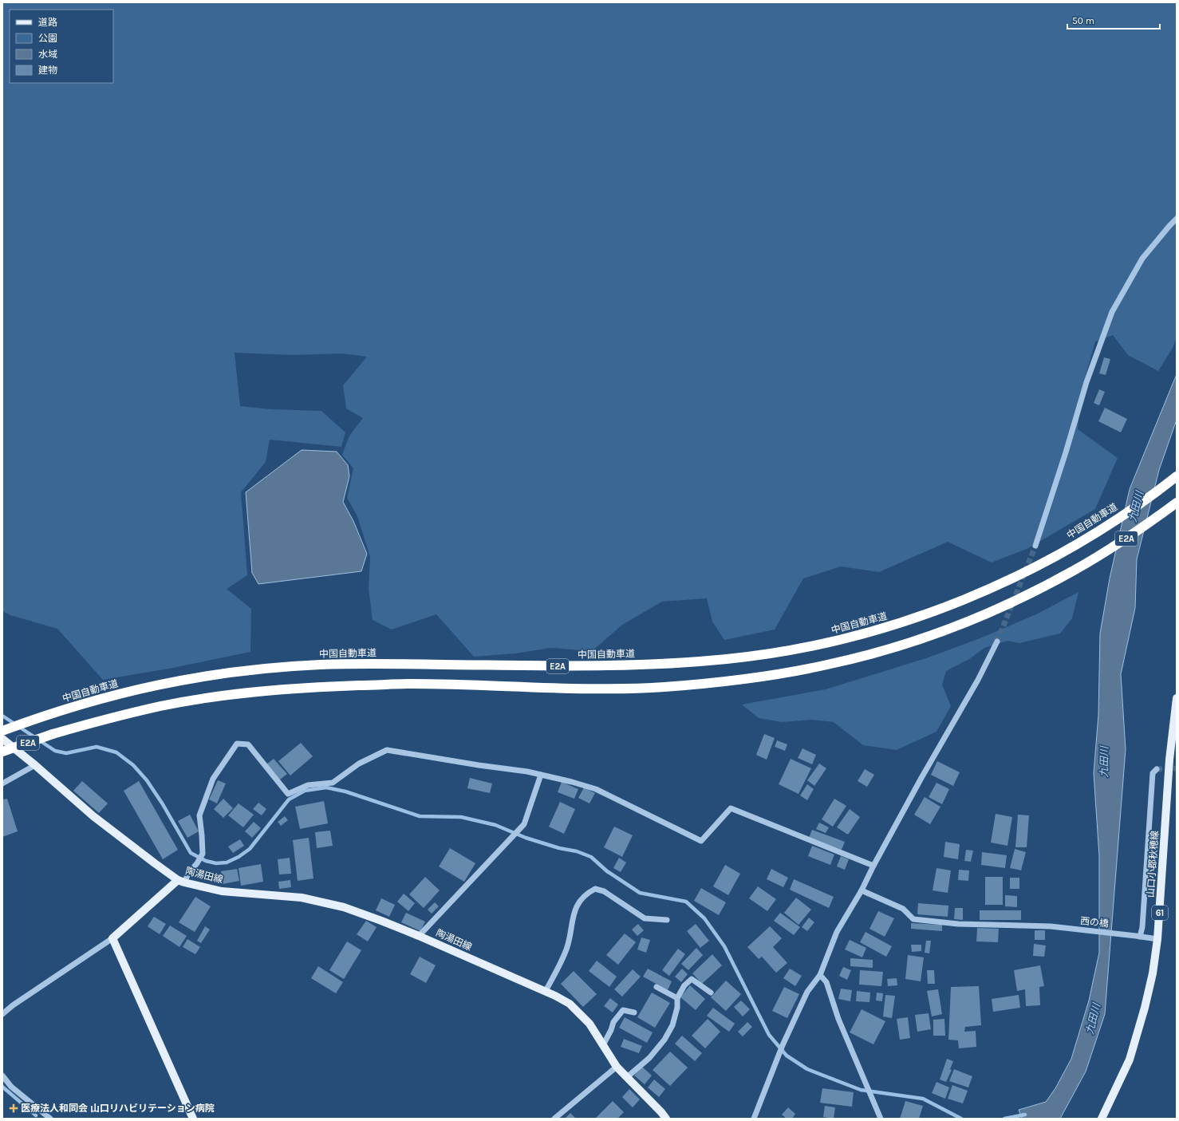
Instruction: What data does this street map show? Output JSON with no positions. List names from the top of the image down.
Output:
{
  "streets": {
    "highway": ["中国自動車道", "E2A"],
    "main road": ["山口小郡秋穂線", "陶湯田線", "61"],
    "street": ["西の橋"]
  },
  "crossings": [
    ["山口小郡秋穂線", "西の橋"]
  ],
  "water": ["九田川"],
  "places": {
    "health": ["医療法人和同会 山口リハビリテーション病院"]
  },
  "legend": [
    "道路",
    "公園",
    "水域",
    "建物"
  ],
  "scale_bar": "50 m"
}
